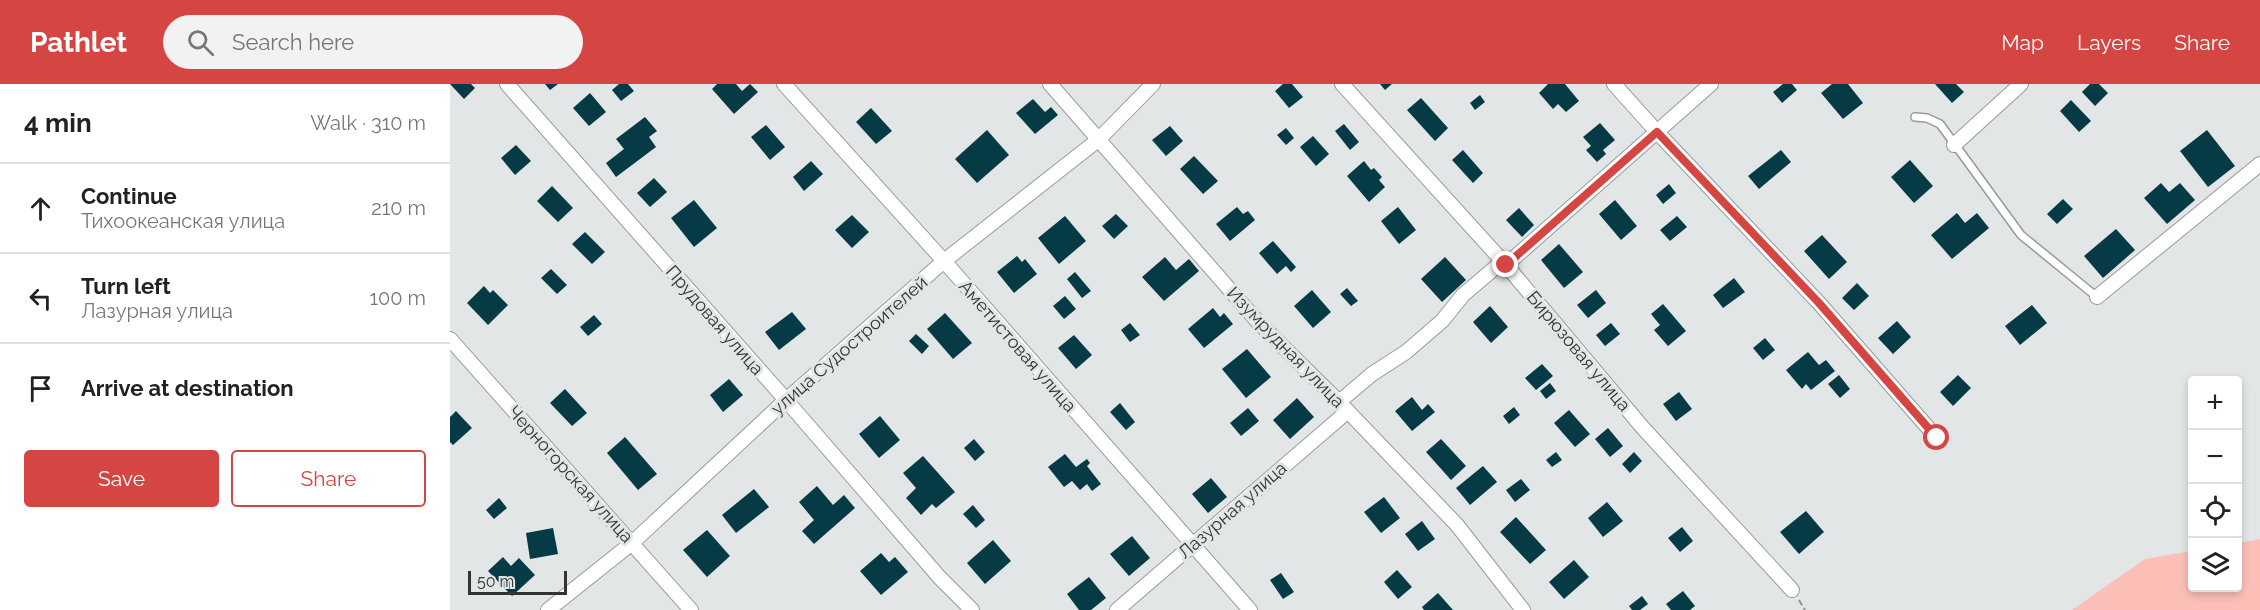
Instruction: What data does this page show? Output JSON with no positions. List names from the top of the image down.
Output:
{
  "streets": {
    "street": [
      "Прудовая улица",
      "улица Судостроителей",
      "Аметистовая улица",
      "Изумрудная улица",
      "Бирюзовая улица",
      "Черногорская улица",
      "Лазурная улица"
    ]
  },
  "crossings": [
    ["Прудовая улица", "улица Судостроителей"],
    ["улица Судостроителей", "Аметистовая улица"],
    ["улица Судостроителей", "Изумрудная улица"],
    ["улица Судостроителей", "Черногорская улица"],
    ["Аметистовая улица", "Лазурная улица"],
    ["Изумрудная улица", "Лазурная улица"],
    ["Бирюзовая улица", "Лазурная улица"]
  ],
  "scale_bar": "50 m",
  "page": {
    "header": "Pathlet",
    "search": "Search here",
    "nav": ["Map", "Layers", "Share"],
    "heading": ["4 min", "Walk · 310 m"],
    "list": [
      ["Continue", "Тихоокеанская улица", "210 m"],
      ["Turn left", "Лазурная улица", "100 m"],
      "Arrive at destination"
    ],
    "map_buttons": ["+", "−"],
    "buttons": ["Save", "Share"],
    "scale": "50 m"
  }
}
